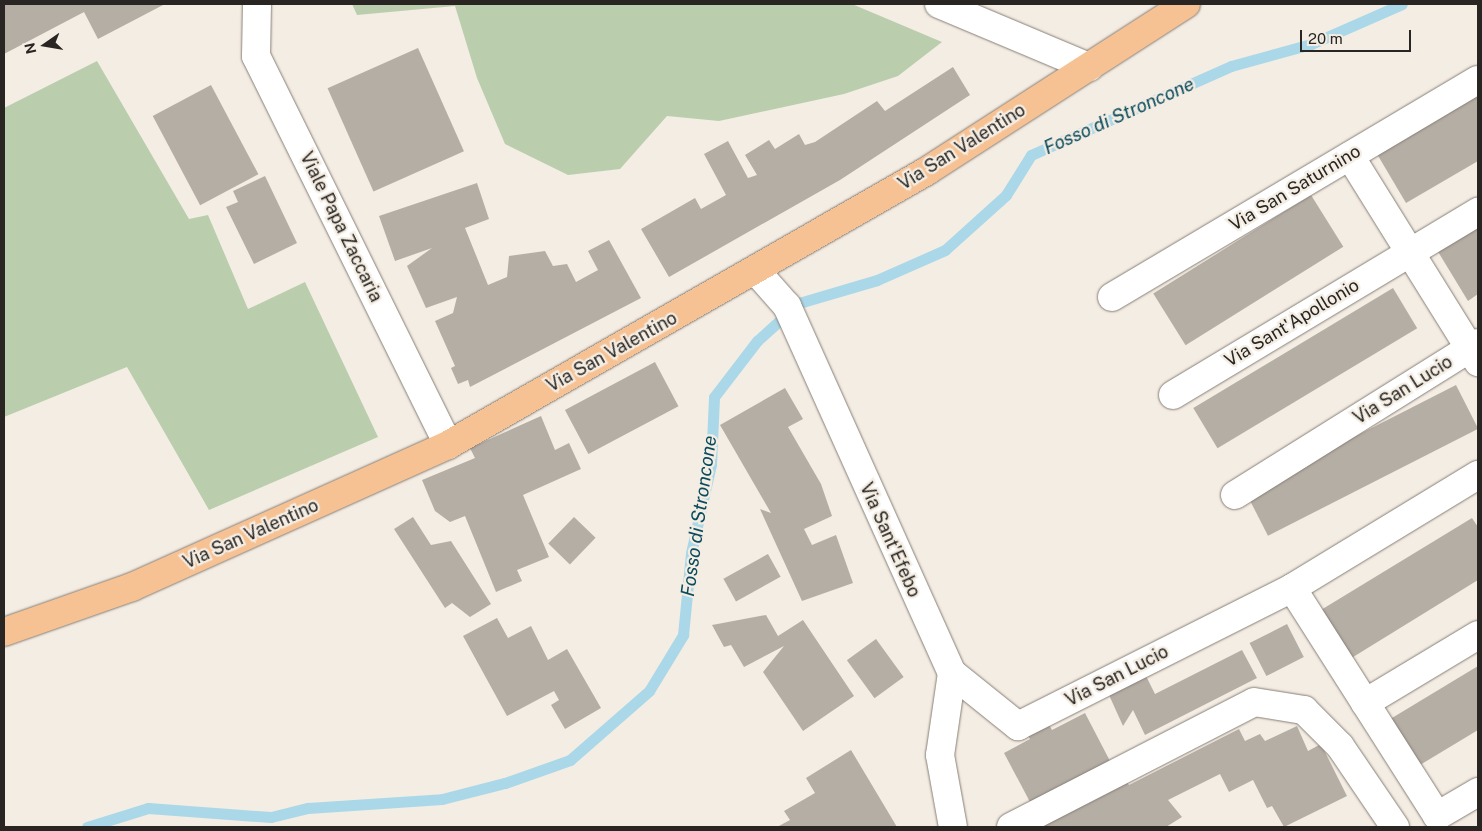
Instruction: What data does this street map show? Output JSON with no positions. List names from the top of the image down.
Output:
{
  "streets": {
    "main road": ["Via San Valentino"],
    "street": [
      "Via San Saturnino",
      "Viale Papa Zaccaria",
      "Via Sant'Apollonio",
      "Via San Lucio",
      "Via Sant'Efebo"
    ]
  },
  "crossings": [
    ["Via San Valentino", "Viale Papa Zaccaria"],
    ["Via San Valentino", "Via Sant'Efebo"],
    ["Via San Lucio", "Via Sant'Efebo"]
  ],
  "water": ["Fosso di Stroncone"],
  "scale_bar": "20 m",
  "north": "left"
}
